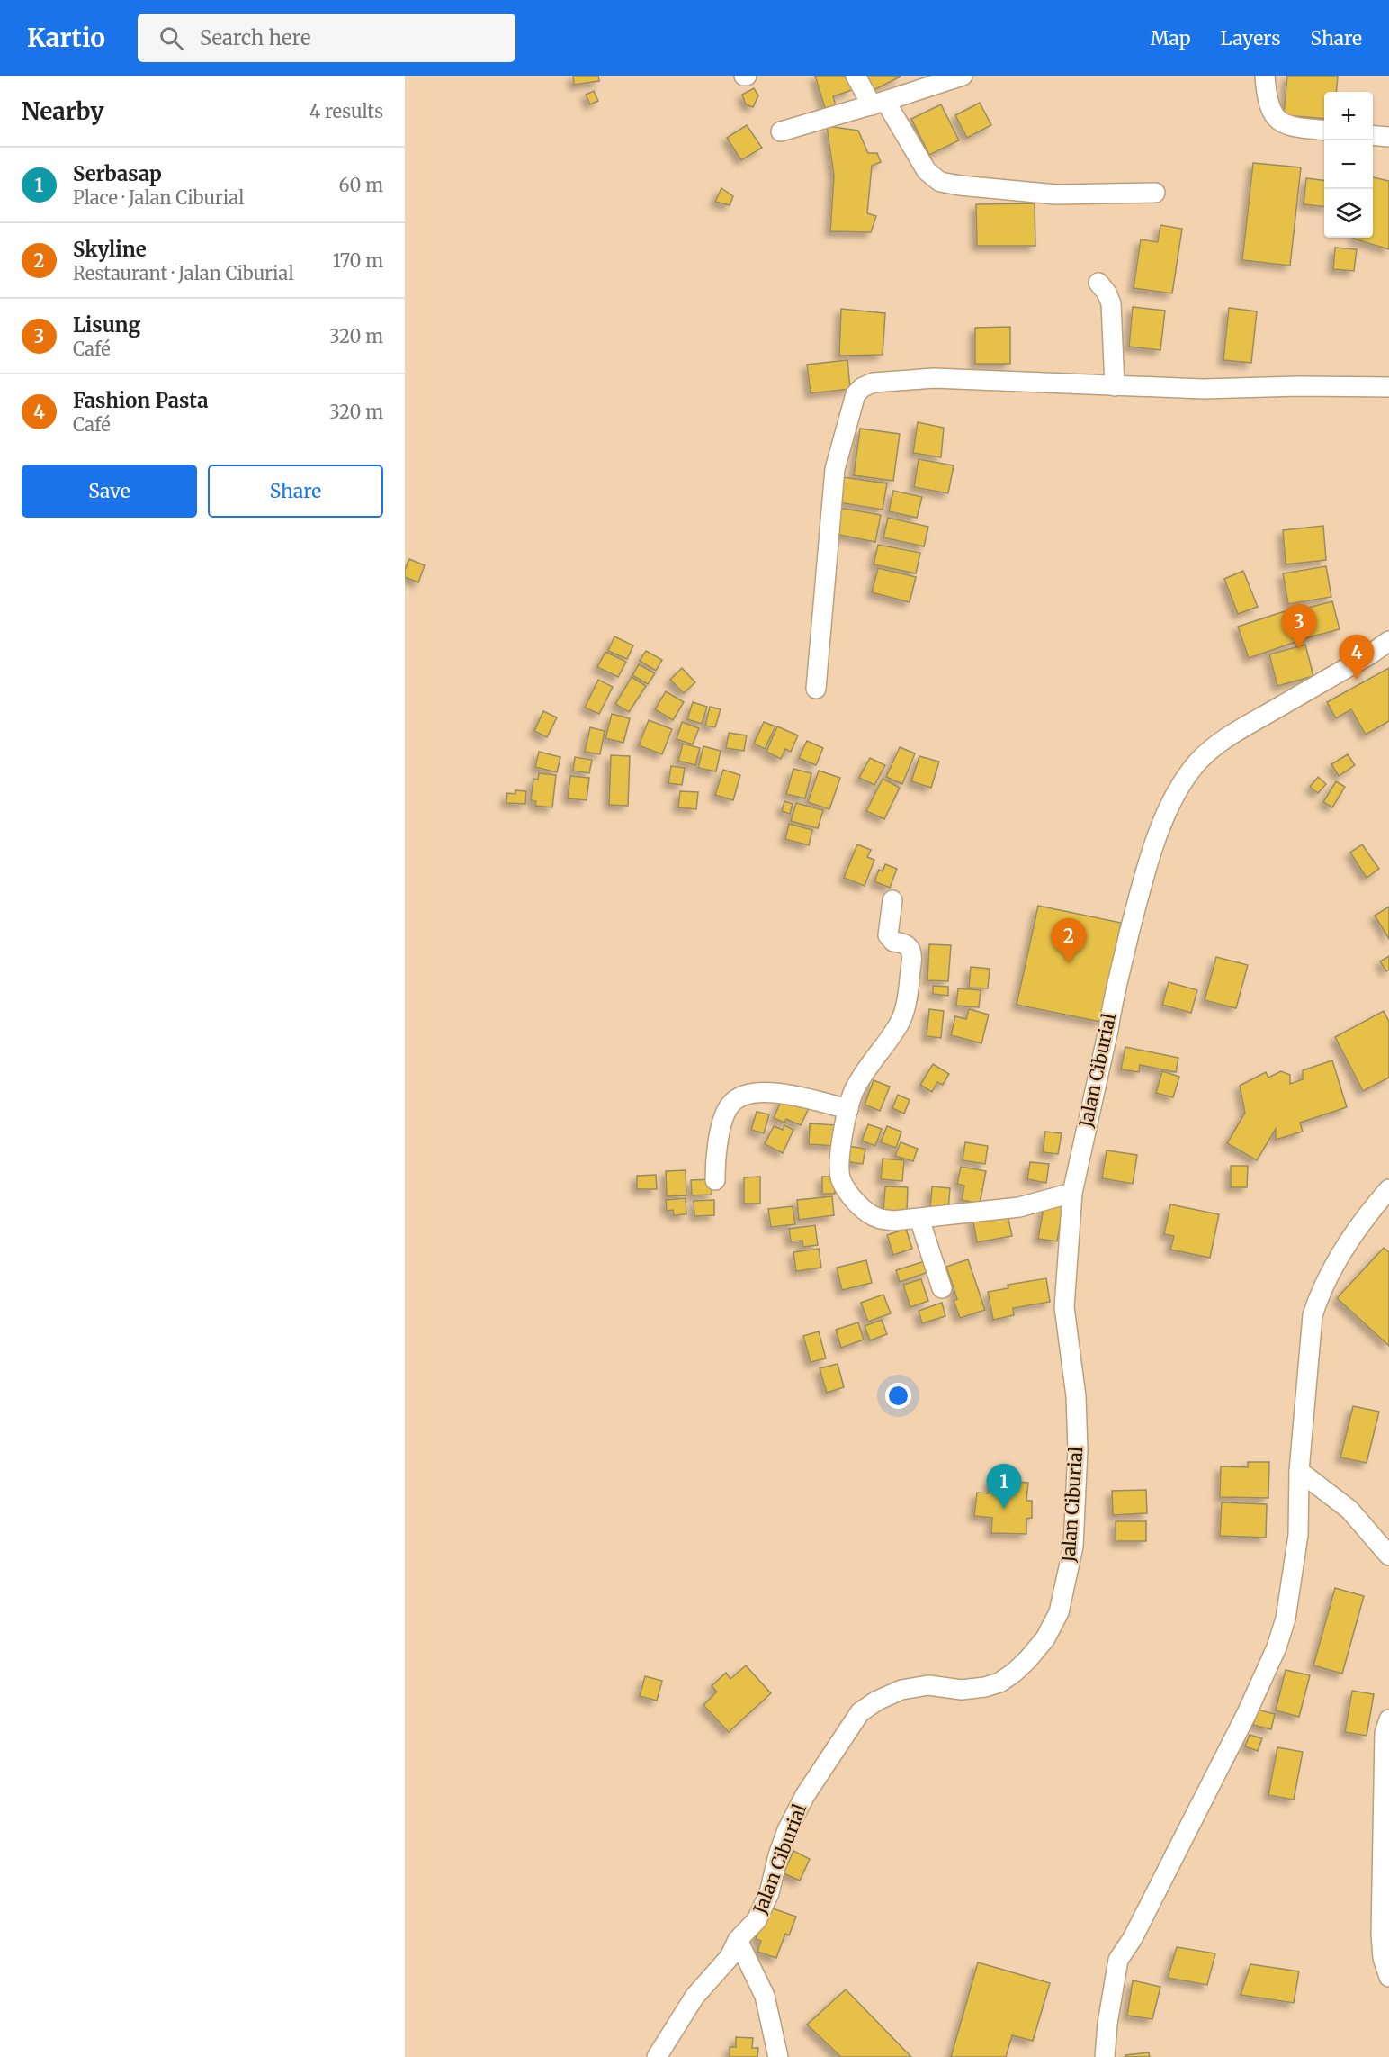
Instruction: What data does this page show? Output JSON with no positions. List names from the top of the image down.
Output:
{
  "streets": {
    "street": ["Jalan Ciburial"]
  },
  "page": {
    "header": "Kartio",
    "search": "Search here",
    "nav": ["Map", "Layers", "Share"],
    "heading": ["Nearby", "4 results"],
    "map_buttons": ["+", "−"],
    "list": [
      {
        "mark": "1",
        "name": "Serbasap",
        "note": "Place · Jalan Ciburial",
        "value": "60 m"
      },
      {
        "mark": "2",
        "name": "Skyline",
        "note": "Restaurant · Jalan Ciburial",
        "value": "170 m"
      },
      {
        "mark": "3",
        "name": "Lisung",
        "note": "Café",
        "value": "320 m"
      },
      {
        "mark": "4",
        "name": "Fashion Pasta",
        "note": "Café",
        "value": "320 m"
      }
    ],
    "buttons": ["Save", "Share"],
    "pins": [
      "3",
      "4",
      "2",
      "1"
    ]
  }
}
